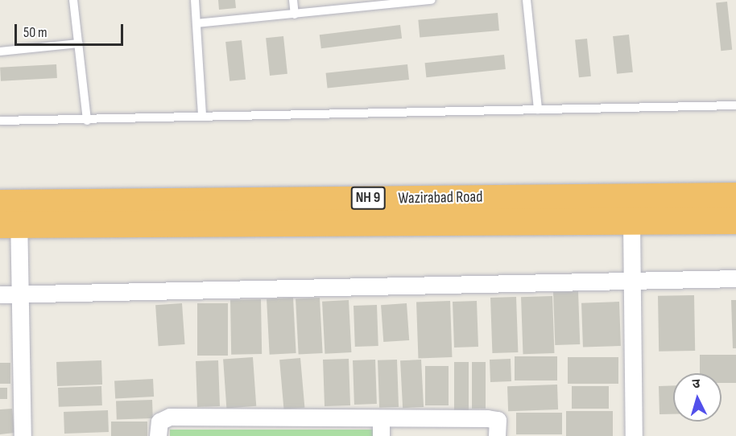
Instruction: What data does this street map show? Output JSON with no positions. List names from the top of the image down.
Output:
{
  "streets": {
    "highway": ["NH 9", "Wazirabad Road"]
  },
  "scale_bar": "50 m",
  "north": "top"
}
